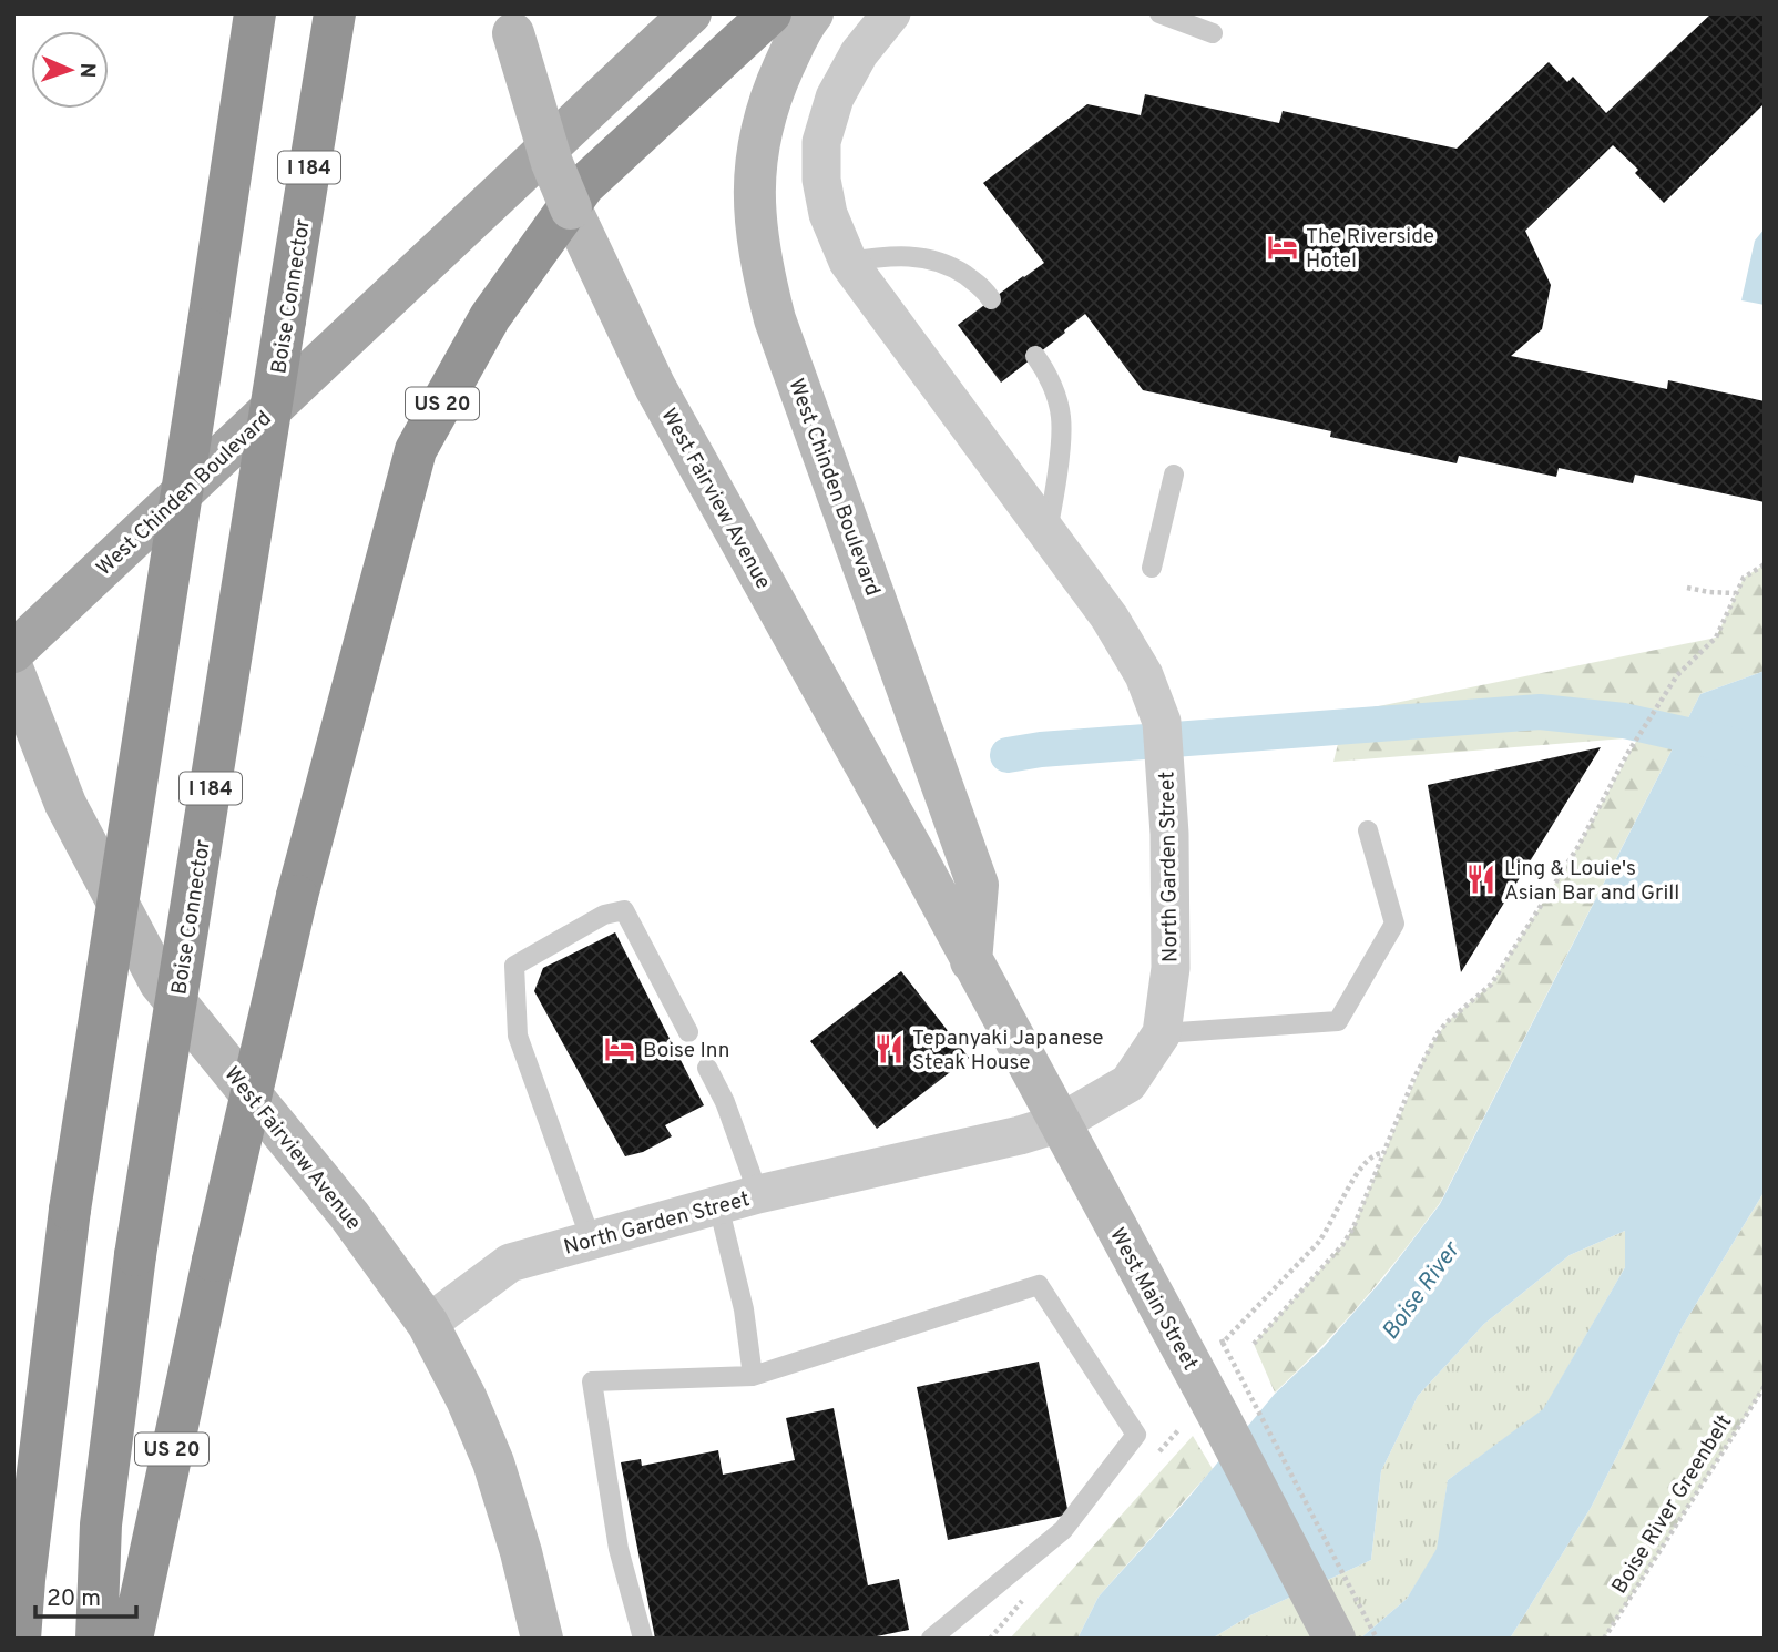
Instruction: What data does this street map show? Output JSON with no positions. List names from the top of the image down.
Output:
{
  "streets": {
    "highway": ["I 184", "Boise Connector", "US 20"],
    "main road": ["West Chinden Boulevard", "West Fairview Avenue", "West Main Street"],
    "street": ["North Garden Street"],
    "path": ["Boise River Greenbelt"]
  },
  "crossings": [
    ["West Chinden Boulevard", "West Fairview Avenue"],
    ["West Chinden Boulevard", "West Main Street"],
    ["West Fairview Avenue", "North Garden Street"],
    ["West Fairview Avenue", "West Main Street"],
    ["North Garden Street", "West Main Street"]
  ],
  "water": ["Boise River"],
  "places": {
    "hotel": ["The Riverside Hotel", "Boise Inn"],
    "restaurant": ["Ling & Louie's Asian Bar and Grill", "Tepanyaki Japanese Steak House"]
  },
  "scale_bar": "20 m",
  "north": "right"
}
